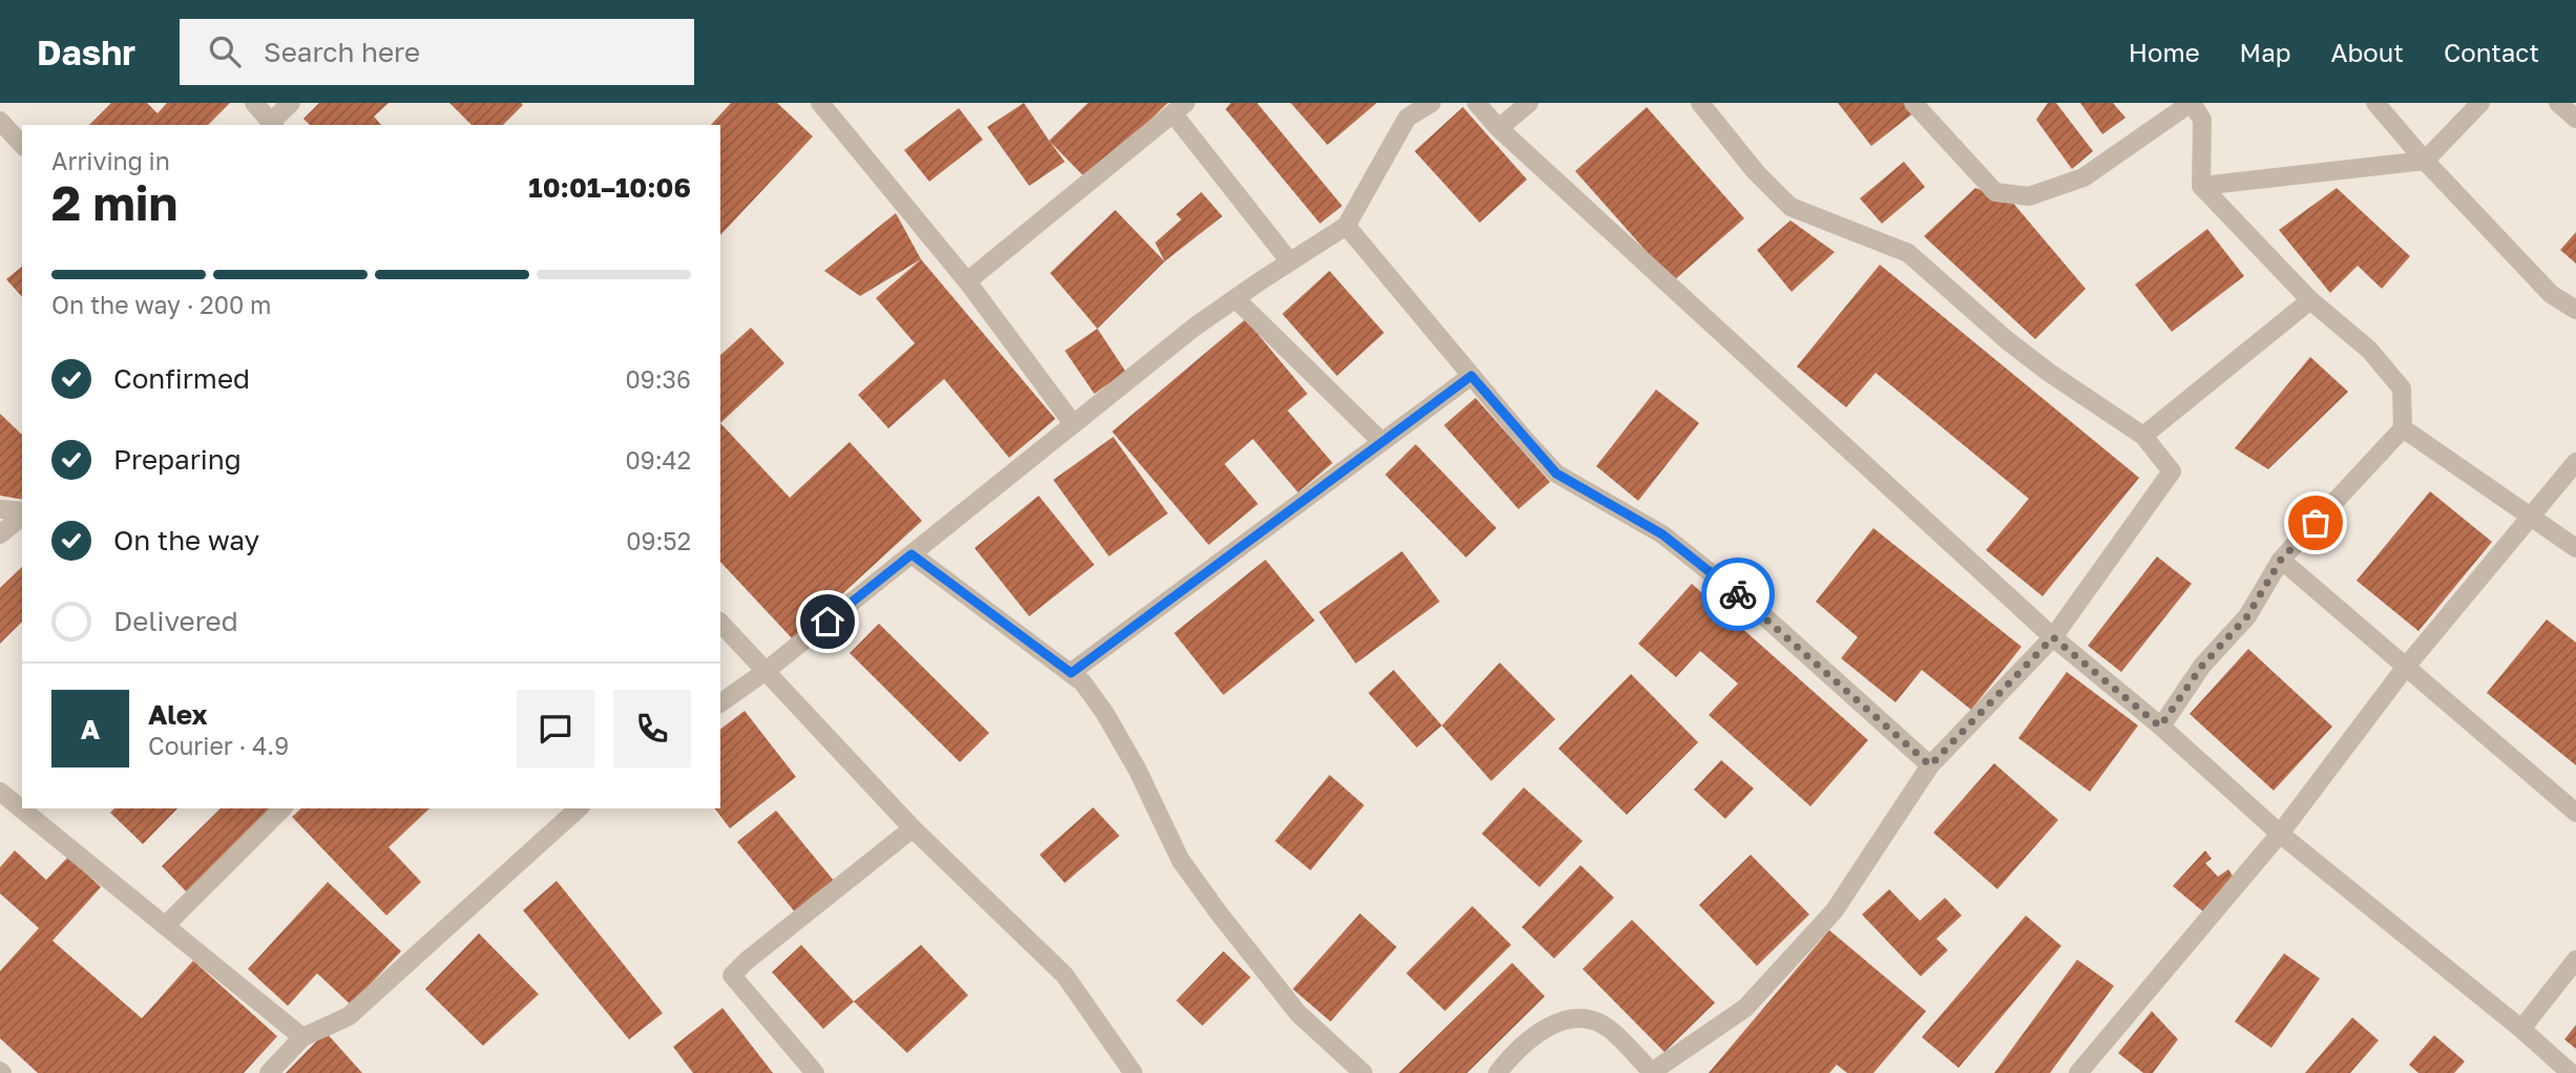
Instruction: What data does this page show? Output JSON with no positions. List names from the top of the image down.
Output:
{
  "page": {
    "header": "Dashr",
    "search": "Search here",
    "nav": [
      "Home",
      "Map",
      "About",
      "Contact"
    ],
    "heading": ["2 min", "Arriving in", "10:01–10:06"],
    "panel": ["Alex", "Courier · 4.9"],
    "bar": "On the way · 200 m",
    "list": [
      ["Confirmed", "09:36"],
      ["Preparing", "09:42"],
      ["On the way", "09:52"],
      "Delivered"
    ],
    "round": "A"
  }
}
